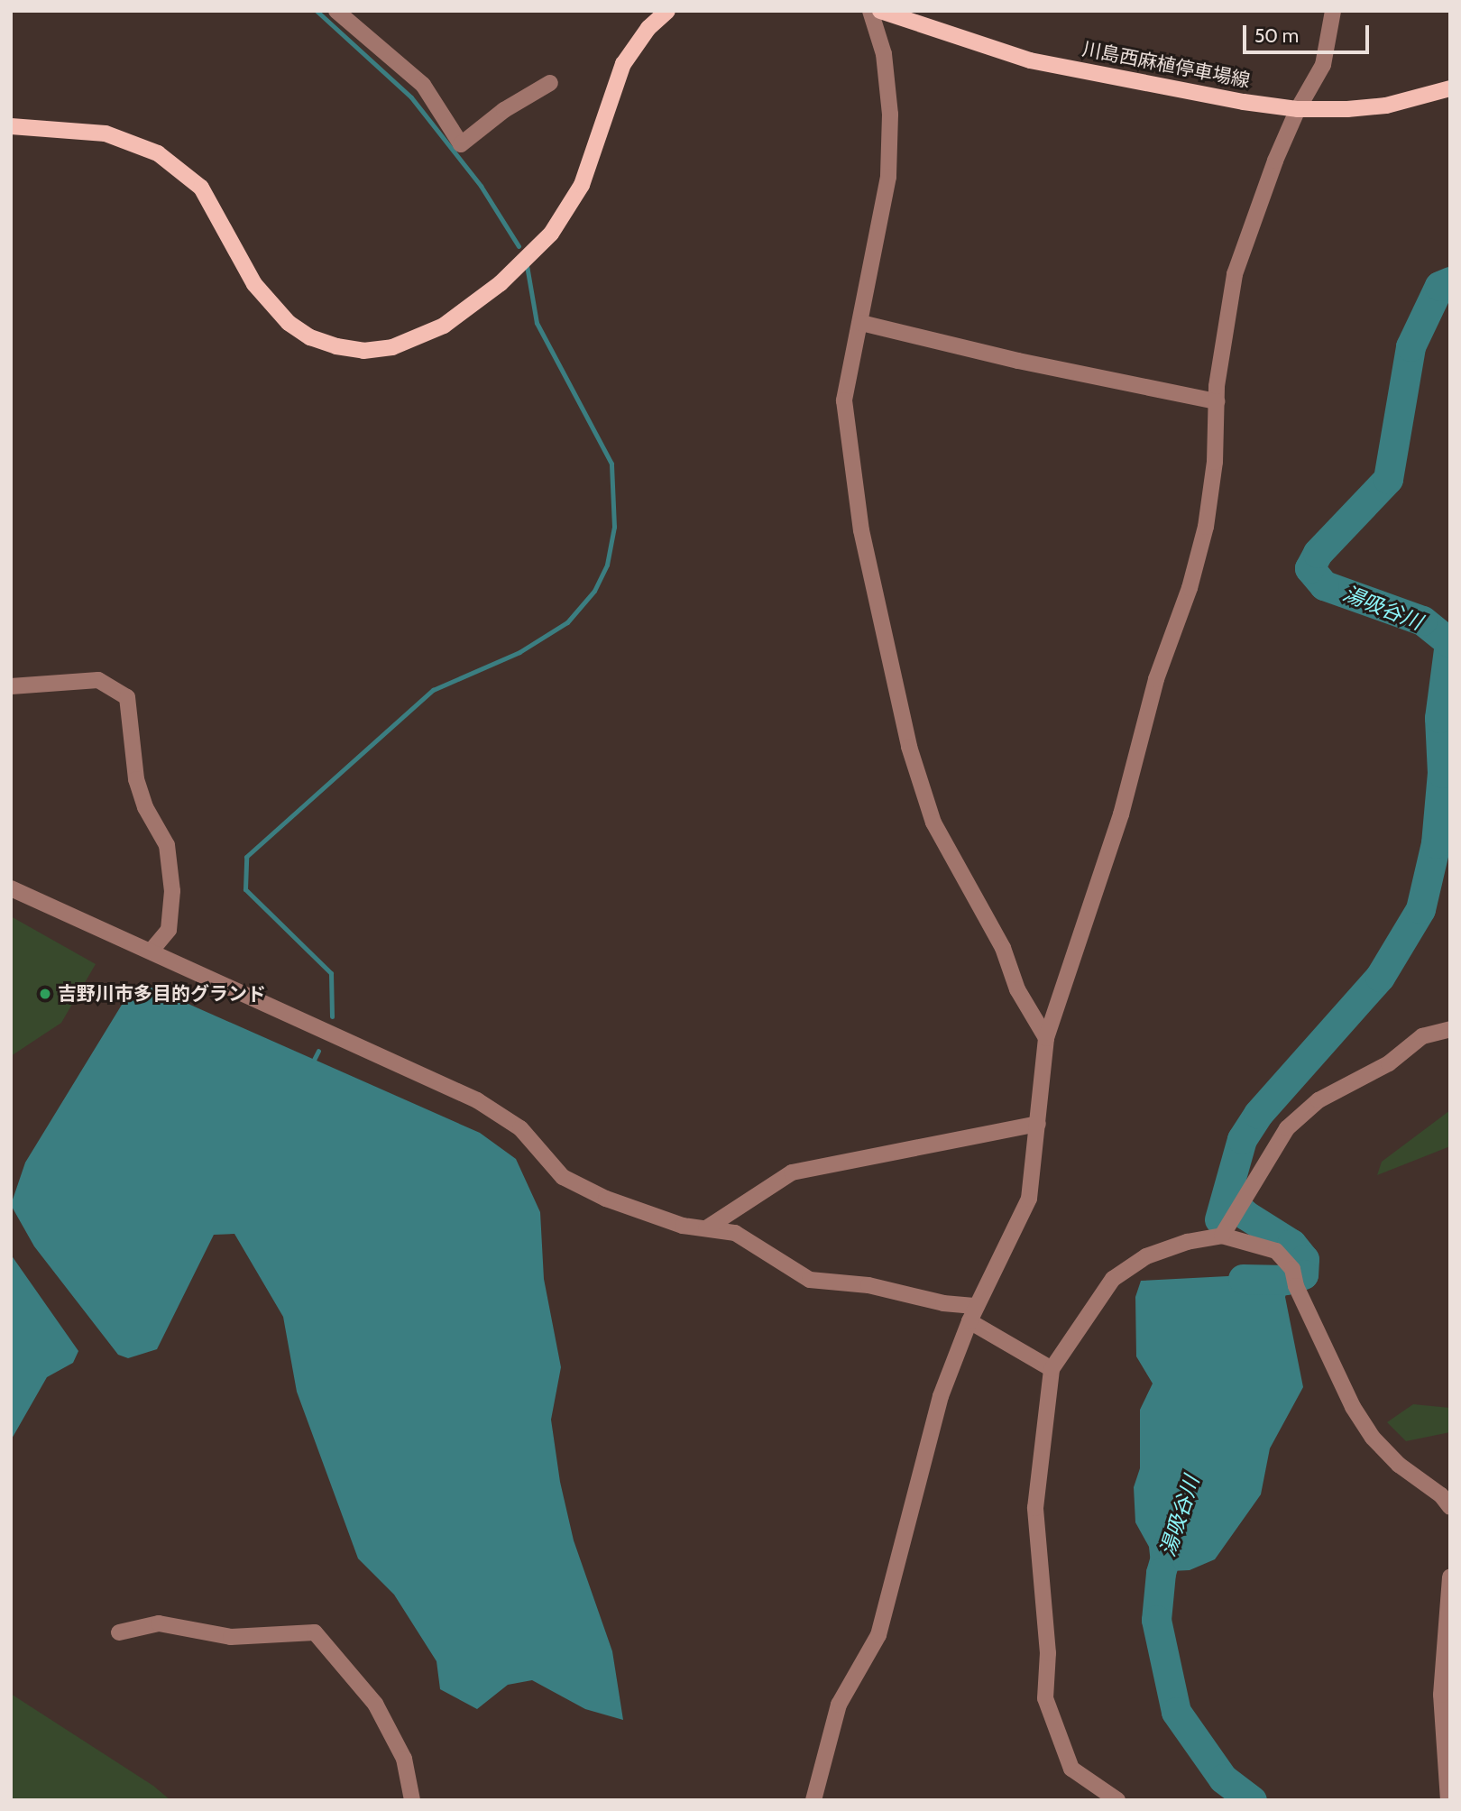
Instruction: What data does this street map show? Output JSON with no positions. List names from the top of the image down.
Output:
{
  "streets": {
    "main road": ["川島西麻植停車場線"]
  },
  "water": ["湯吸谷川"],
  "places": ["吉野川市多目的グランド"],
  "scale_bar": "50 m"
}
